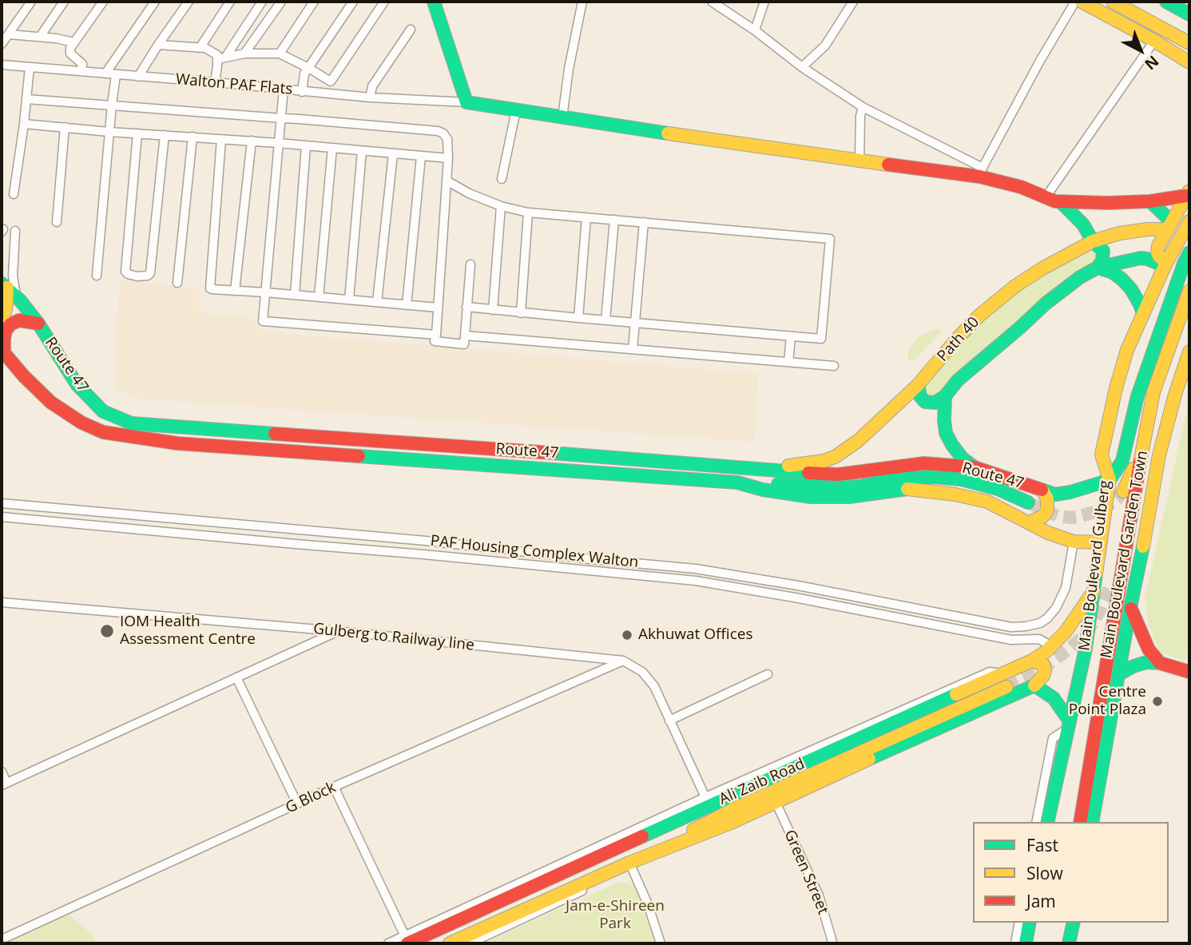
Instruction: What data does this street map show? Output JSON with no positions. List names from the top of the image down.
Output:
{
  "streets": {
    "street": [
      "Walton PAF Flats",
      "Path 40",
      "Route 47",
      "PAF Housing Complex Walton",
      "Main Boulevard Garden Town",
      "Main Boulevard Gulberg",
      "Gulberg to Railway line",
      "Ali Zaib Road",
      "G Block",
      "Green Street"
    ]
  },
  "crossings": [
    ["Path 40", "Route 47"],
    ["Path 40", "Main Boulevard Gulberg"],
    ["Route 47", "PAF Housing Complex Walton"],
    ["Route 47", "Main Boulevard Garden Town"],
    ["Route 47", "Main Boulevard Gulberg"],
    ["PAF Housing Complex Walton", "Ali Zaib Road"],
    ["Main Boulevard Garden Town", "Main Boulevard Gulberg"],
    ["Main Boulevard Gulberg", "Ali Zaib Road"],
    ["Gulberg to Railway line", "G Block"],
    ["Ali Zaib Road", "Green Street"]
  ],
  "parks": ["Jam-e-Shireen Park"],
  "places": ["IOM Health Assessment Centre", "Akhuwat Offices", "Centre Point Plaza"],
  "legend": ["Fast", "Slow", "Jam"],
  "north": "bottom right"
}
